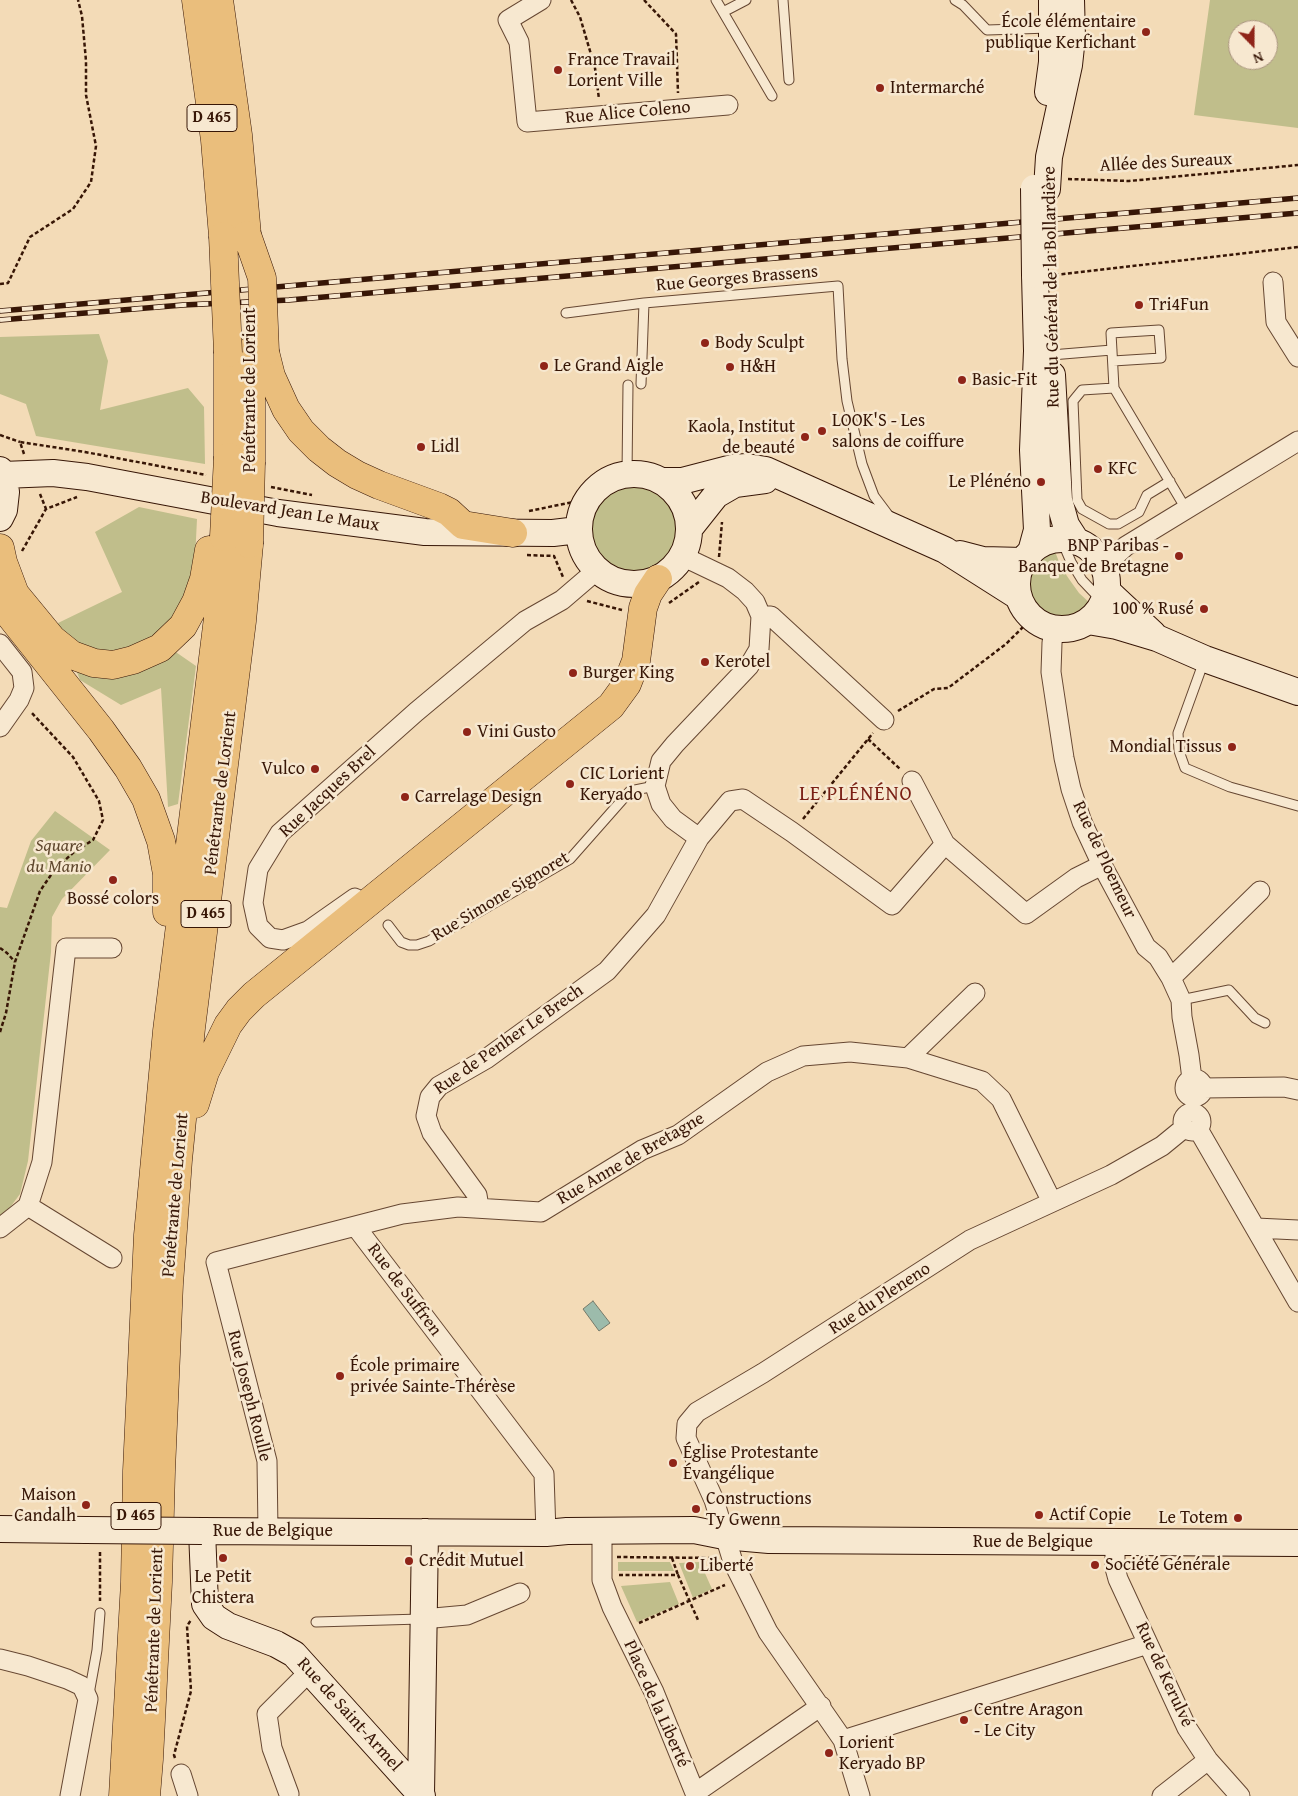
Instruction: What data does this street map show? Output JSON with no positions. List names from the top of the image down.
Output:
{
  "streets": {
    "highway": ["D 465", "Pénétrante de Lorient"],
    "main road": [
      "Rue du Général de la Bollardière",
      "Boulevard Jean Le Maux",
      "Rue de Belgique",
      "Rue de Saint-Armel"
    ],
    "street": [
      "Rue Alice Coleno",
      "Rue Jacques Brel",
      "Rue de Ploemeur",
      "Rue de Penher Le Brech",
      "Rue Anne de Bretagne",
      "Rue de Suffren",
      "Rue du Pleneno",
      "Rue Joseph Roulle",
      "Rue de Kerulvé",
      "Place de la Liberté"
    ],
    "lane": ["Rue Georges Brassens", "Rue Simone Signoret"],
    "path": ["Allée des Sureaux"]
  },
  "crossings": [
    ["Allée des Sureaux", "Rue du Général de la Bollardière"],
    ["Rue du Général de la Bollardière", "Rue de Ploemeur"],
    ["Boulevard Jean Le Maux", "Rue Jacques Brel"],
    ["Rue de Ploemeur", "Rue du Pleneno"],
    ["Rue de Penher Le Brech", "Rue Anne de Bretagne"],
    ["Rue Anne de Bretagne", "Rue de Suffren"],
    ["Rue Anne de Bretagne", "Rue du Pleneno"],
    ["Rue Anne de Bretagne", "Rue Joseph Roulle"],
    ["Rue de Suffren", "Rue de Belgique"],
    ["Rue du Pleneno", "Rue de Belgique"],
    ["Rue Joseph Roulle", "Rue de Belgique"],
    ["Rue de Belgique", "Rue de Kerulvé"],
    ["Rue de Belgique", "Place de la Liberté"]
  ],
  "districts": ["LE PLÉNÉNO"],
  "parks": ["Square du Manio"],
  "places": [
    "École élémentaire publique Kerfichant",
    "France Travail Lorient Ville",
    "Intermarché",
    "Tri4Fun",
    "Body Sculpt",
    "Le Grand Aigle",
    "H&H",
    "Basic-Fit",
    "LOOK'S - Les salons de coiffure",
    "Kaola, Institut de beauté",
    "Lidl",
    "KFC",
    "Le Plénéno",
    "BNP Paribas - Banque de Bretagne",
    "100 % Rusé",
    "Kerotel",
    "Burger King",
    "Vini Gusto",
    "Mondial Tissus",
    "Vulco",
    "CIC Lorient Keryado",
    "Carrelage Design",
    "Bossé colors",
    "École primaire privée Sainte-Thérèse",
    "Église Protestante Évangélique",
    "Maison Candalh",
    "Constructions Ty Gwenn",
    "Actif Copie",
    "Le Totem",
    "Le Petit Chistera",
    "Crédit Mutuel",
    "Société Générale",
    "Liberté",
    "Centre Aragon - Le City",
    "Lorient Keryado BP"
  ],
  "north": "bottom"
}
